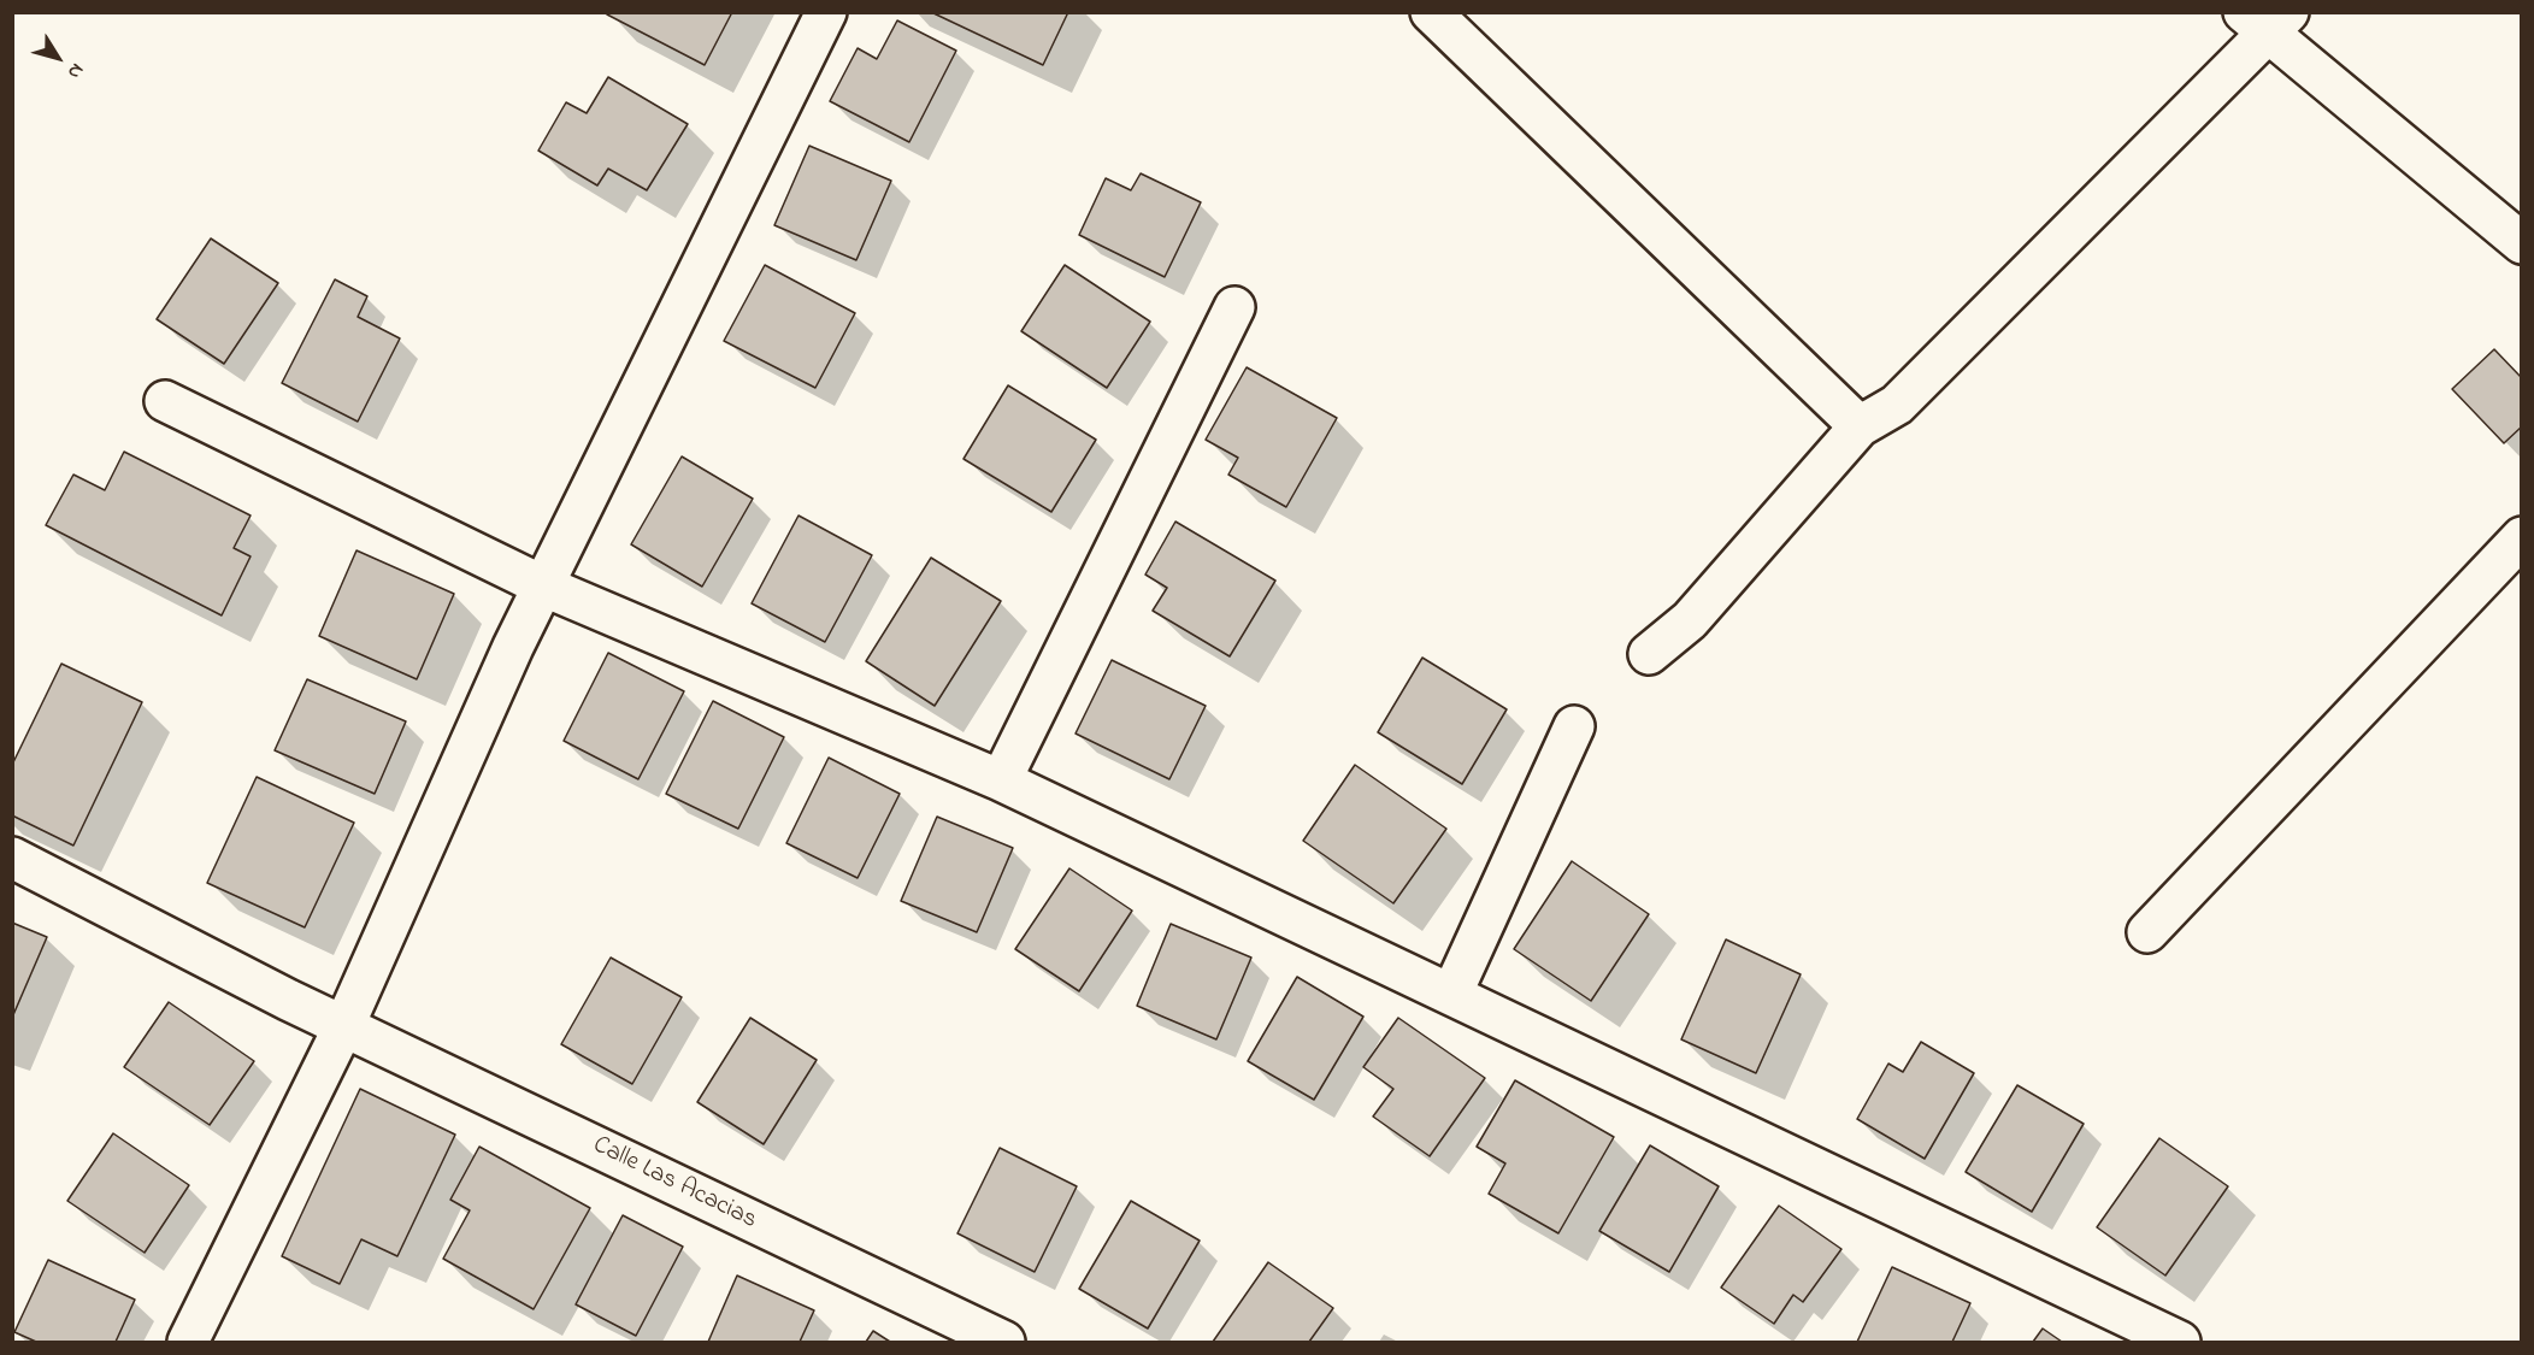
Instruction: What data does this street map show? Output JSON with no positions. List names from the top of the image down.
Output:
{
  "streets": {
    "street": ["Calle Las Acacias"]
  },
  "north": "bottom right"
}
